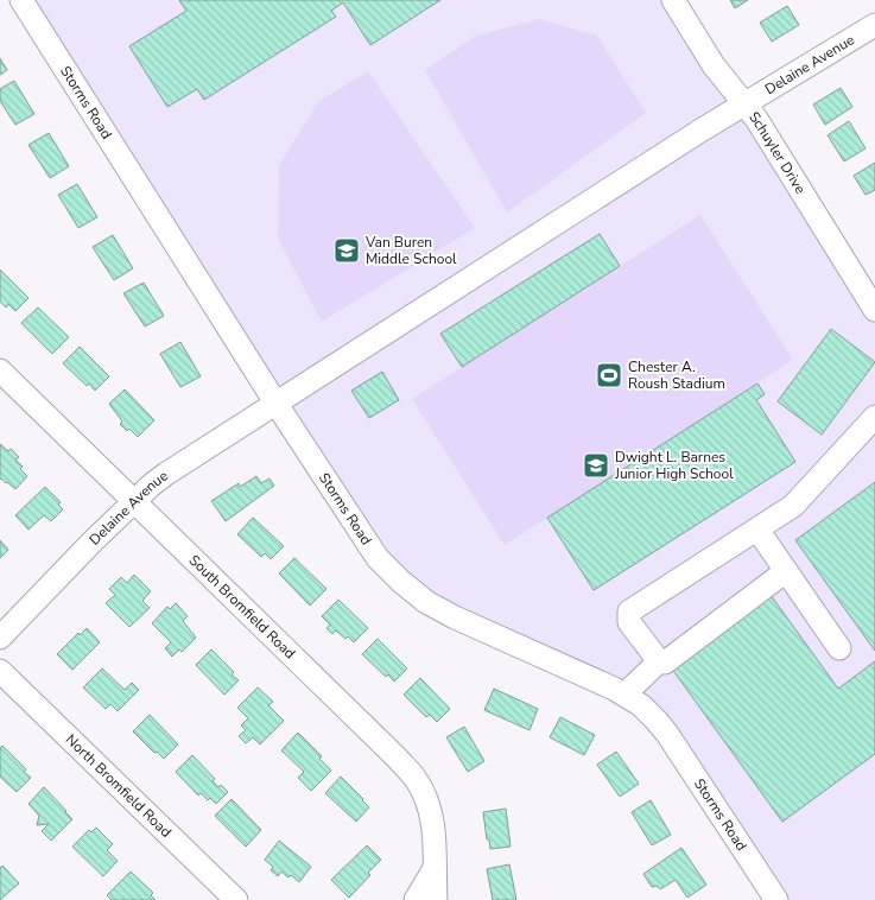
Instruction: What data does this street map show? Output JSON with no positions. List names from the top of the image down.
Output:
{
  "streets": {
    "street": [
      "Delaine Avenue",
      "Storms Road",
      "Schuyler Drive",
      "South Bromfield Road",
      "North Bromfield Road"
    ]
  },
  "crossings": [
    ["Delaine Avenue", "Storms Road"],
    ["Delaine Avenue", "Schuyler Drive"],
    ["Delaine Avenue", "South Bromfield Road"]
  ],
  "places": {
    "school or university": ["Van Buren Middle School", "Dwight L. Barnes Junior High School"],
    "sports": ["Chester A. Roush Stadium"]
  }
}
